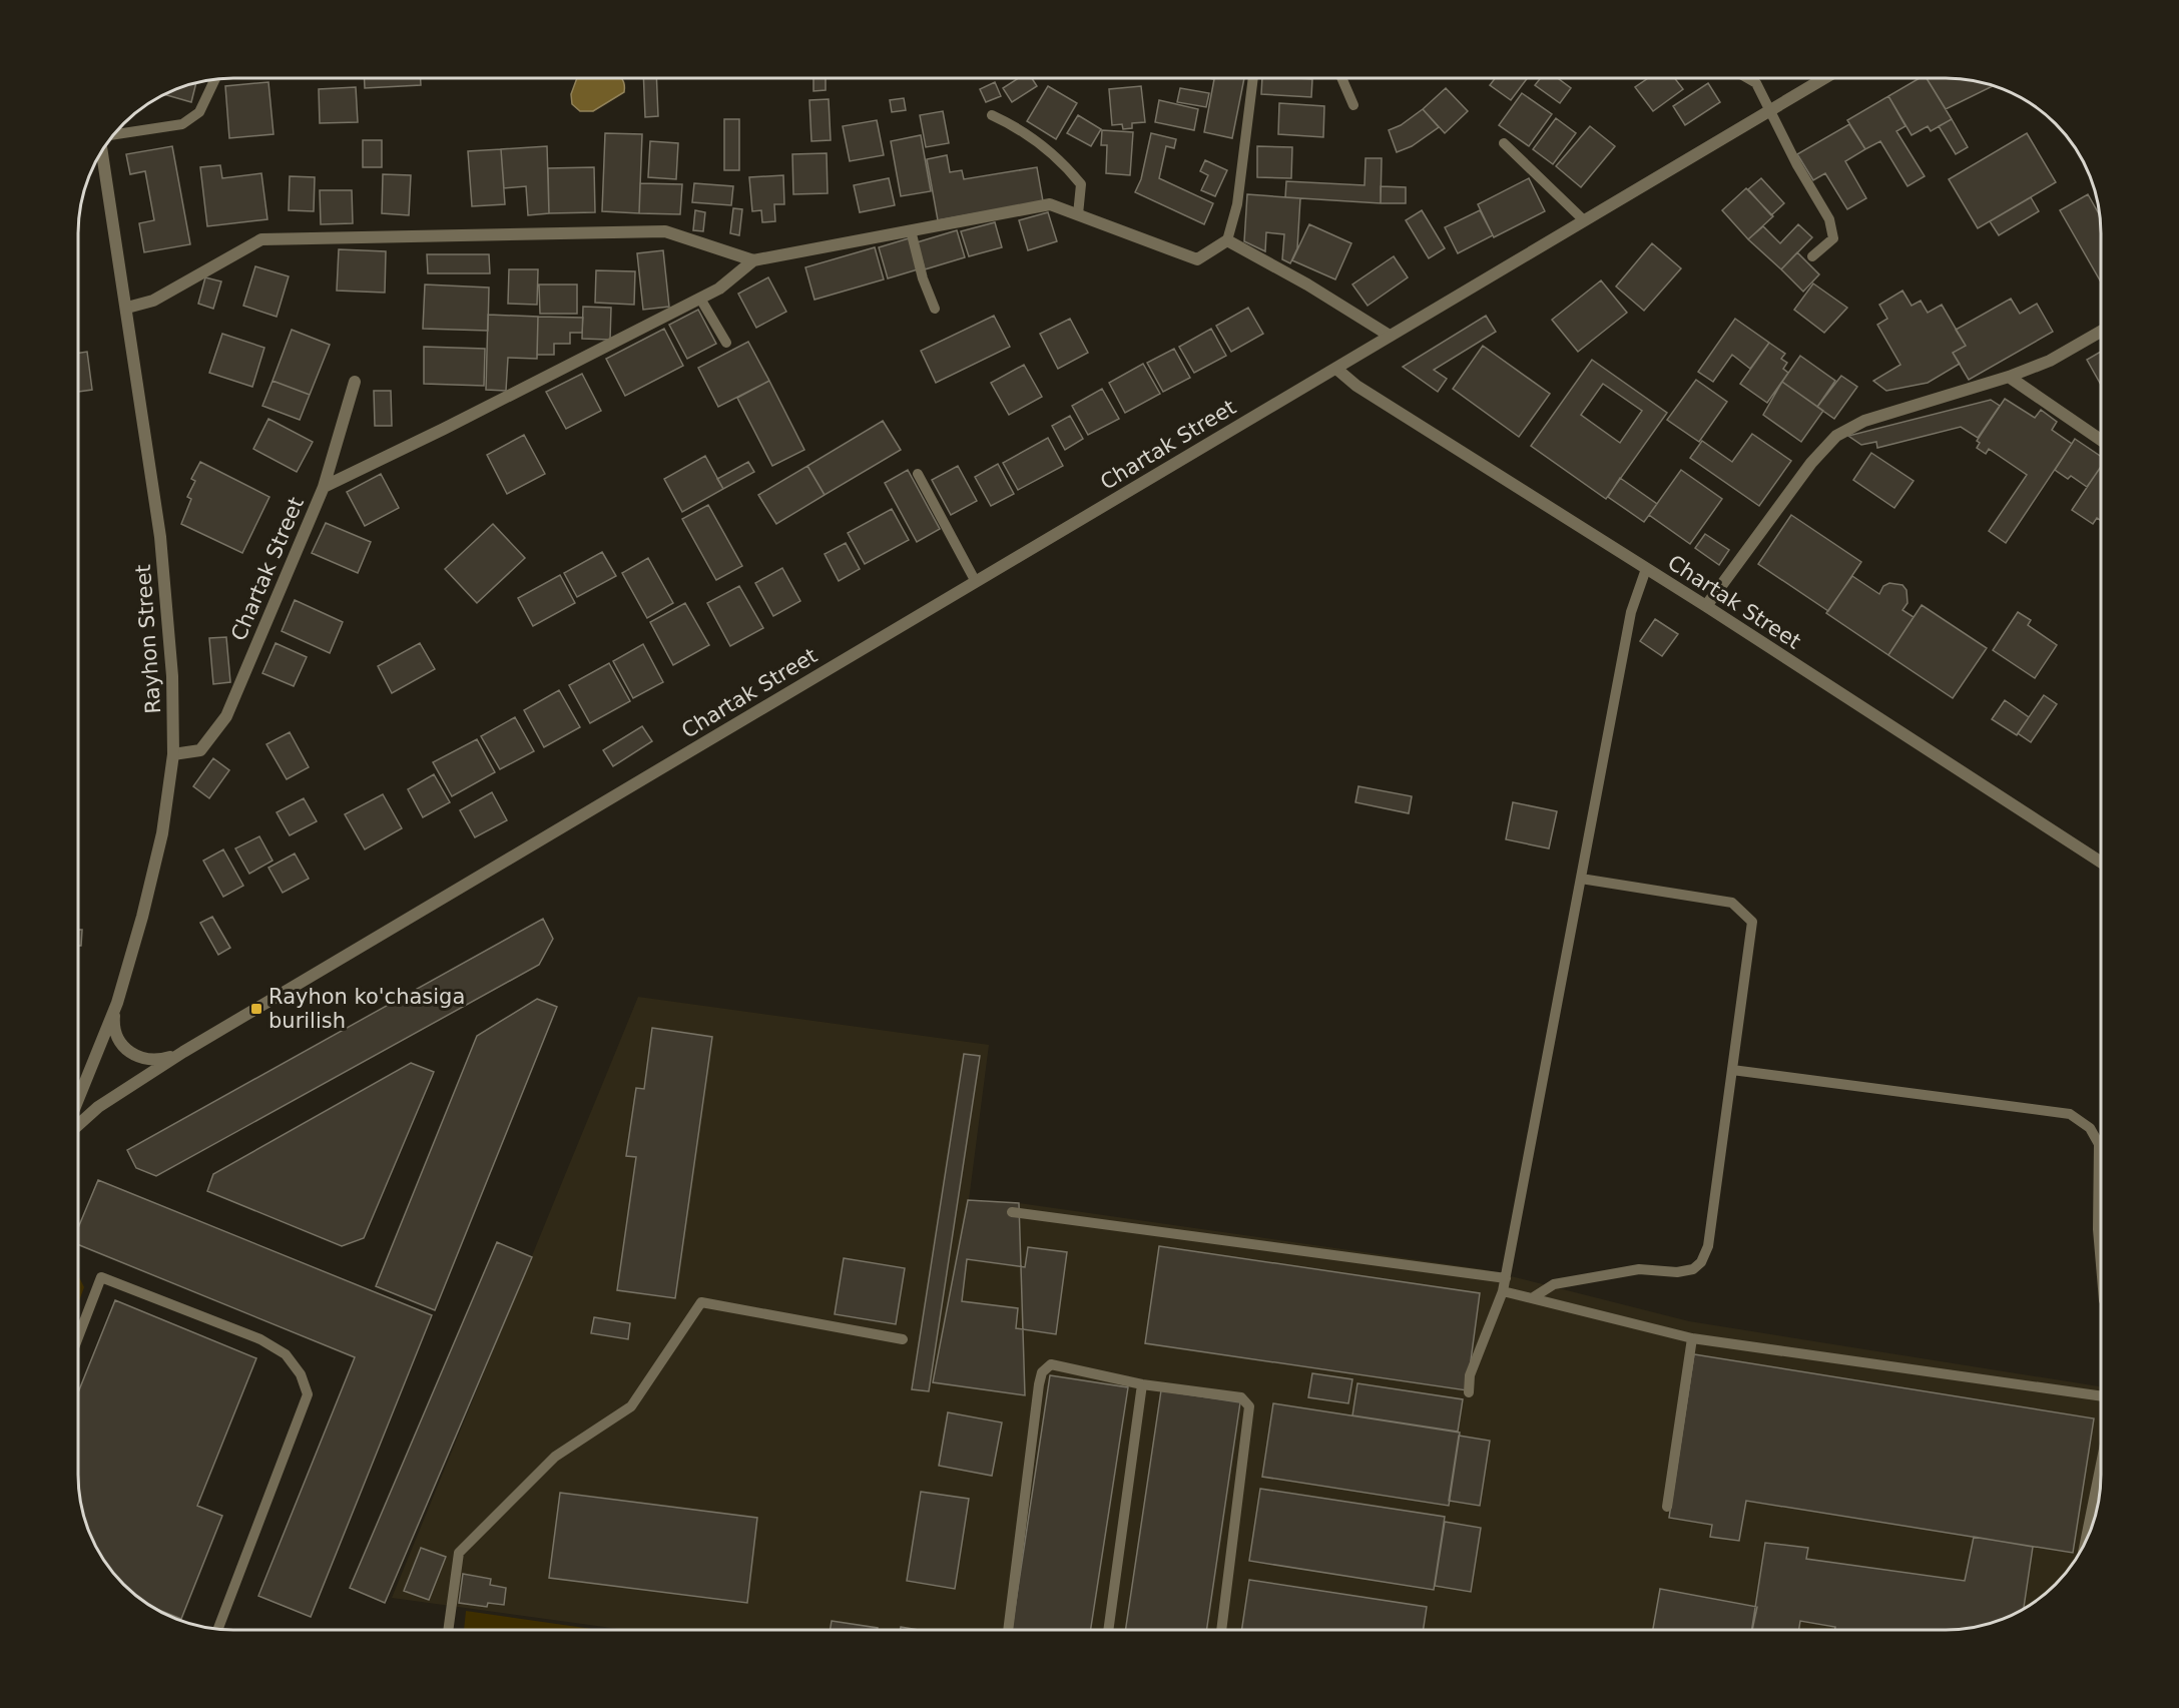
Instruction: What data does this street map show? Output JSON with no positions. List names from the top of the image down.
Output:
{
  "streets": {
    "street": ["Chartak Street", "Rayhon Street"]
  },
  "crossings": [
    ["Chartak Street", "Rayhon Street"]
  ],
  "places": {
    "transit": ["Rayhon ko'chasiga burilish"]
  }
}
